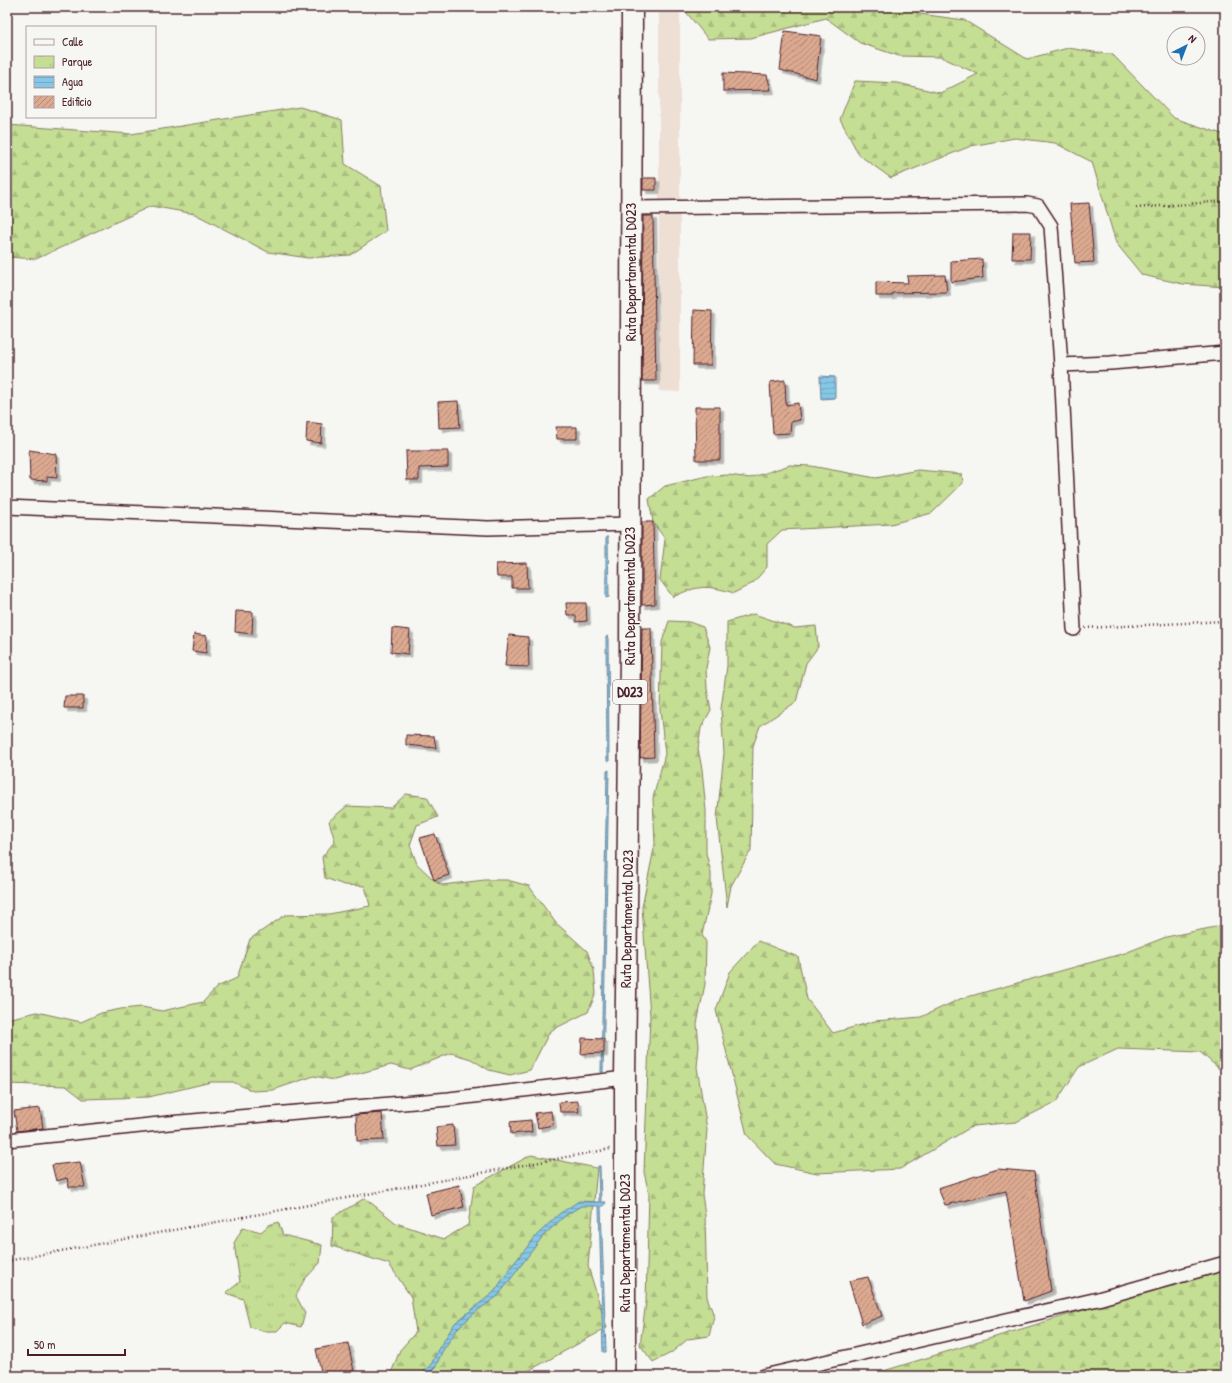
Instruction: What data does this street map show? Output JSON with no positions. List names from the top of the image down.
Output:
{
  "streets": {
    "main road": ["Ruta Departamental D023", "D023"]
  },
  "legend": [
    "Calle",
    "Parque",
    "Agua",
    "Edificio"
  ],
  "scale_bar": "50 m",
  "north": "top right"
}
